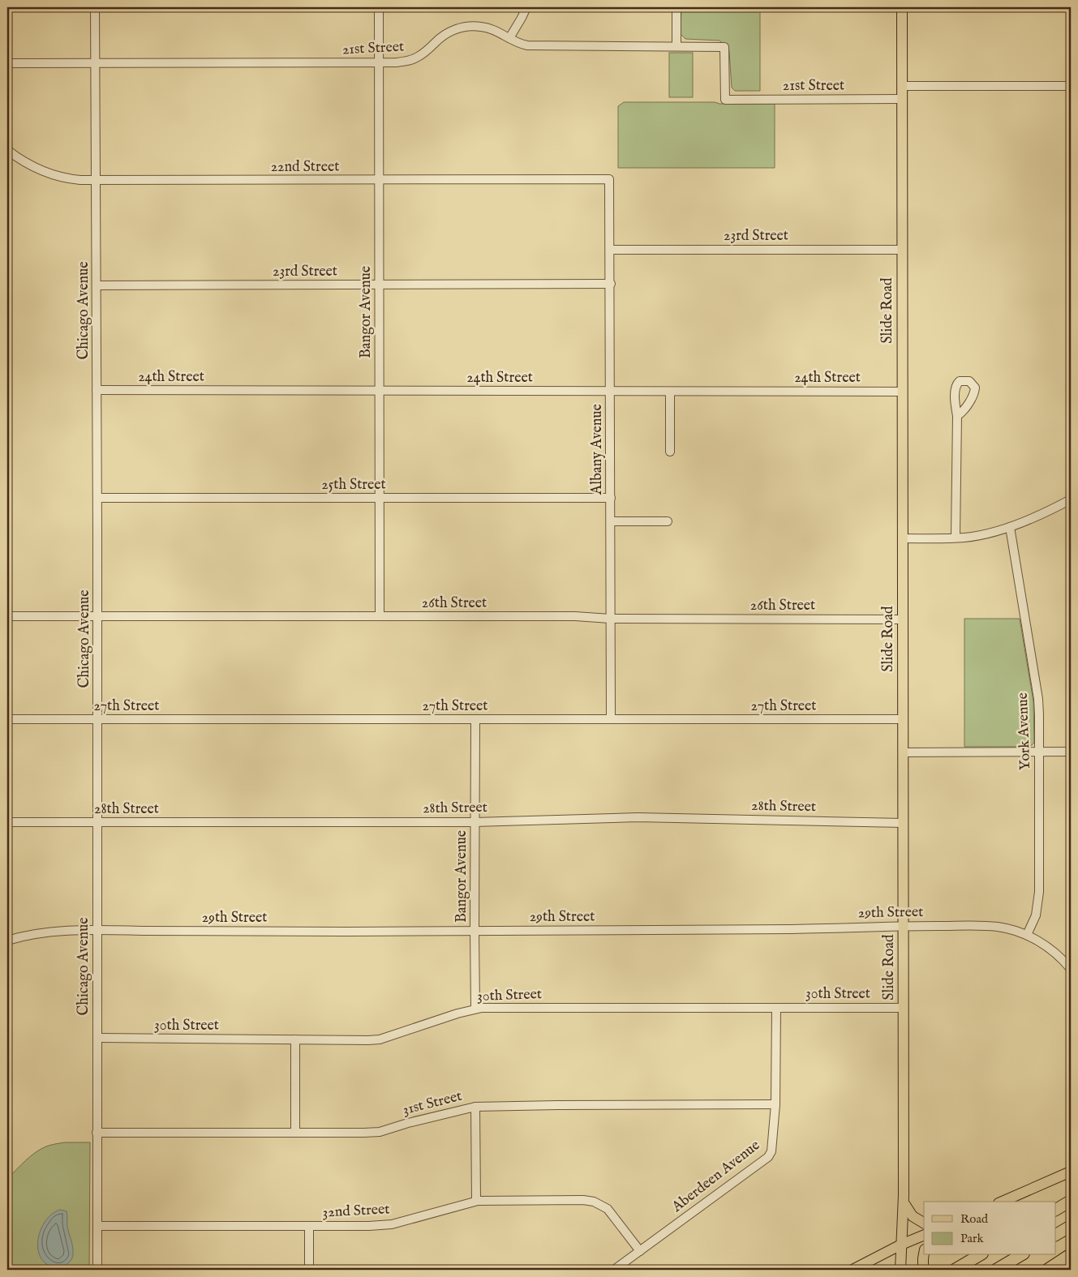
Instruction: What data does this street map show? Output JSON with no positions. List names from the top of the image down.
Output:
{
  "streets": {
    "main road": ["Slide Road"],
    "street": [
      "21st Street",
      "22nd Street",
      "23rd Street",
      "Chicago Avenue",
      "Bangor Avenue",
      "24th Street",
      "Albany Avenue",
      "25th Street",
      "26th Street",
      "27th Street",
      "York Avenue",
      "28th Street",
      "29th Street",
      "30th Street",
      "31st Street",
      "Aberdeen Avenue",
      "32nd Street"
    ]
  },
  "crossings": [
    ["21st Street", "Chicago Avenue"],
    ["21st Street", "Slide Road"],
    ["21st Street", "Bangor Avenue"],
    ["22nd Street", "Chicago Avenue"],
    ["22nd Street", "Bangor Avenue"],
    ["22nd Street", "Albany Avenue"],
    ["23rd Street", "Chicago Avenue"],
    ["23rd Street", "Slide Road"],
    ["23rd Street", "Bangor Avenue"],
    ["23rd Street", "Albany Avenue"],
    ["Chicago Avenue", "24th Street"],
    ["Chicago Avenue", "25th Street"],
    ["Chicago Avenue", "26th Street"],
    ["Chicago Avenue", "27th Street"],
    ["Chicago Avenue", "28th Street"],
    ["Chicago Avenue", "29th Street"],
    ["Chicago Avenue", "30th Street"],
    ["Chicago Avenue", "31st Street"],
    ["Chicago Avenue", "32nd Street"],
    ["Slide Road", "24th Street"],
    ["Slide Road", "26th Street"],
    ["Slide Road", "27th Street"],
    ["Slide Road", "28th Street"],
    ["Slide Road", "29th Street"],
    ["Slide Road", "30th Street"],
    ["Bangor Avenue", "24th Street"],
    ["Bangor Avenue", "25th Street"],
    ["Bangor Avenue", "26th Street"],
    ["Bangor Avenue", "27th Street"],
    ["Bangor Avenue", "28th Street"],
    ["Bangor Avenue", "29th Street"],
    ["Bangor Avenue", "30th Street"],
    ["24th Street", "Albany Avenue"],
    ["Albany Avenue", "25th Street"],
    ["Albany Avenue", "26th Street"],
    ["Albany Avenue", "27th Street"],
    ["York Avenue", "29th Street"],
    ["30th Street", "Aberdeen Avenue"],
    ["31st Street", "Aberdeen Avenue"],
    ["Aberdeen Avenue", "32nd Street"]
  ],
  "legend": ["Road", "Park"]
}
